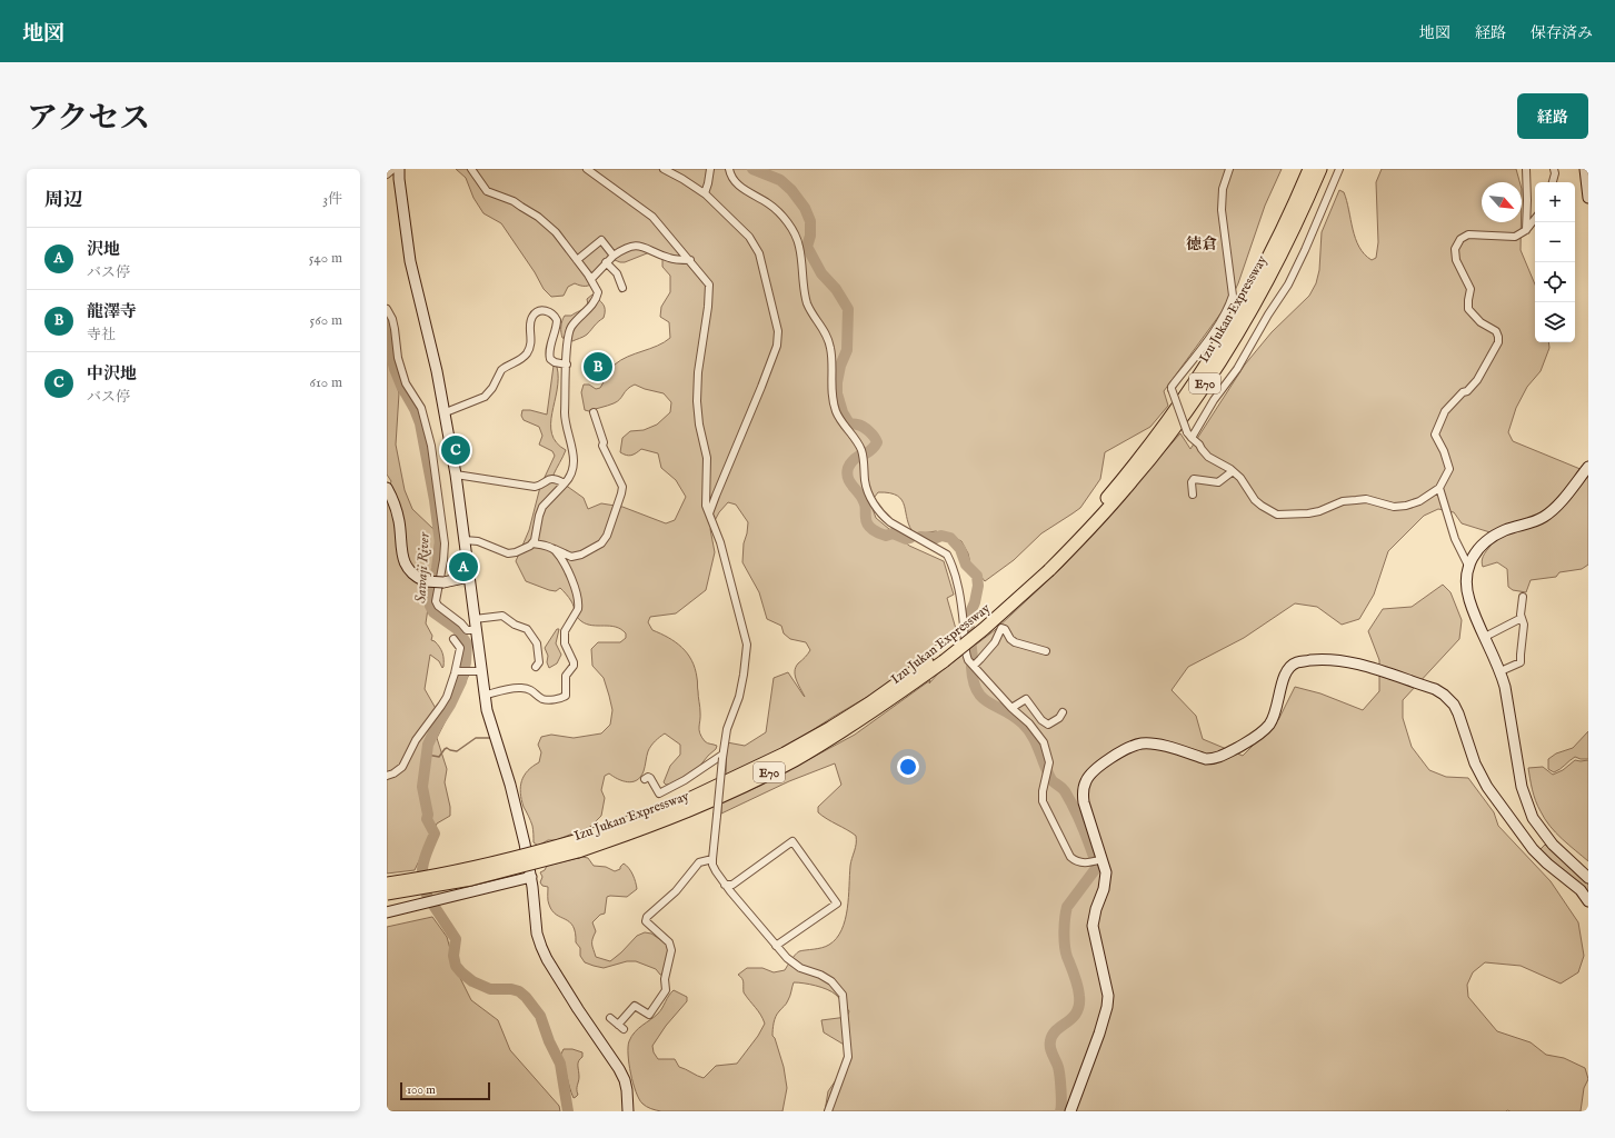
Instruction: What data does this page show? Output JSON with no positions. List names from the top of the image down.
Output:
{
  "streets": {
    "highway": ["Izu Jukan Expressway", "E70"]
  },
  "districts": ["徳倉"],
  "water": ["Sawaji River"],
  "scale_bar": "100 m",
  "north": "bottom right",
  "page": {
    "header": "地図",
    "nav": ["地図", "経路", "保存済み"],
    "title": "アクセス",
    "buttons": "経路",
    "heading": ["周辺", "3件"],
    "map_buttons": ["+", "−"],
    "list": [
      {
        "mark": "A",
        "name": "沢地",
        "note": "バス停",
        "value": "540 m"
      },
      {
        "mark": "B",
        "name": "龍澤寺",
        "note": "寺社",
        "value": "560 m"
      },
      {
        "mark": "C",
        "name": "中沢地",
        "note": "バス停",
        "value": "610 m"
      }
    ],
    "pins": ["B", "C", "A"],
    "scale": "100 m"
  }
}
